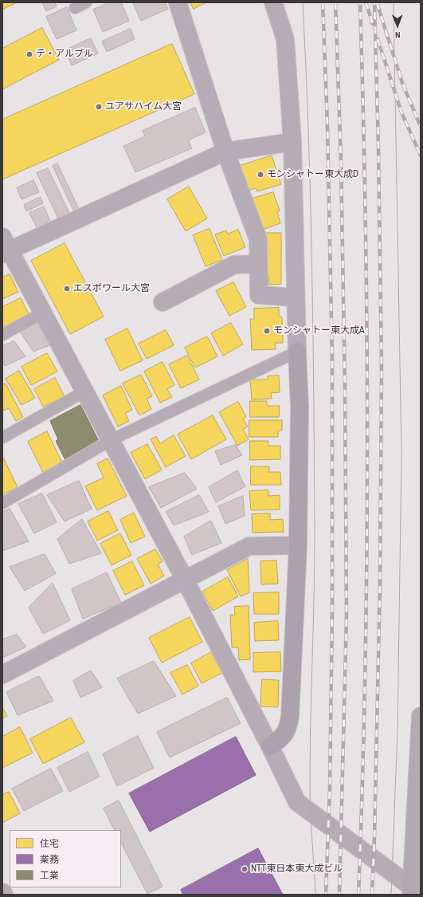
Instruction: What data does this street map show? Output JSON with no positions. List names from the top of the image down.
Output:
{
  "places": [
    "テ・アルブル",
    "ユアサハイム大宮",
    "モンシャトー東大成D",
    "エスポワール大宮",
    "モンシャトー東大成A",
    "NTT東日本東大成ビル"
  ],
  "legend": ["住宅", "業務", "工業"],
  "north": "bottom"
}
